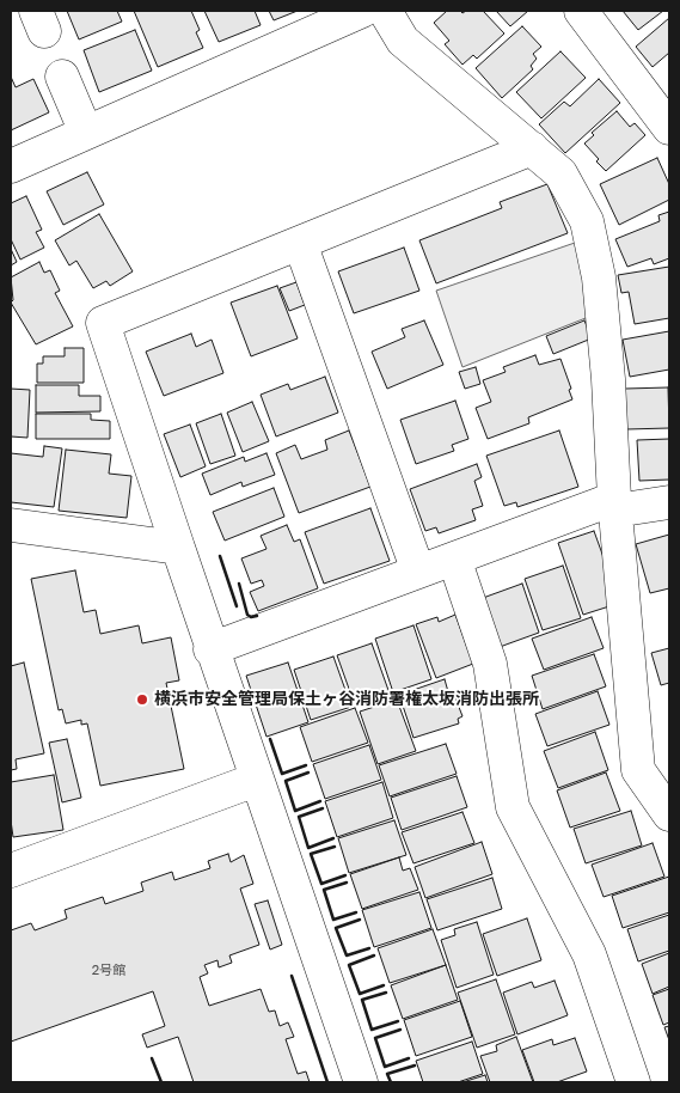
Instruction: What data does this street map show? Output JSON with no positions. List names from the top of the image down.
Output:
{
  "places": ["横浜市安全管理局保土ヶ谷消防署権太坂消防出張所"],
  "house_numbers": ["2号館"]
}
